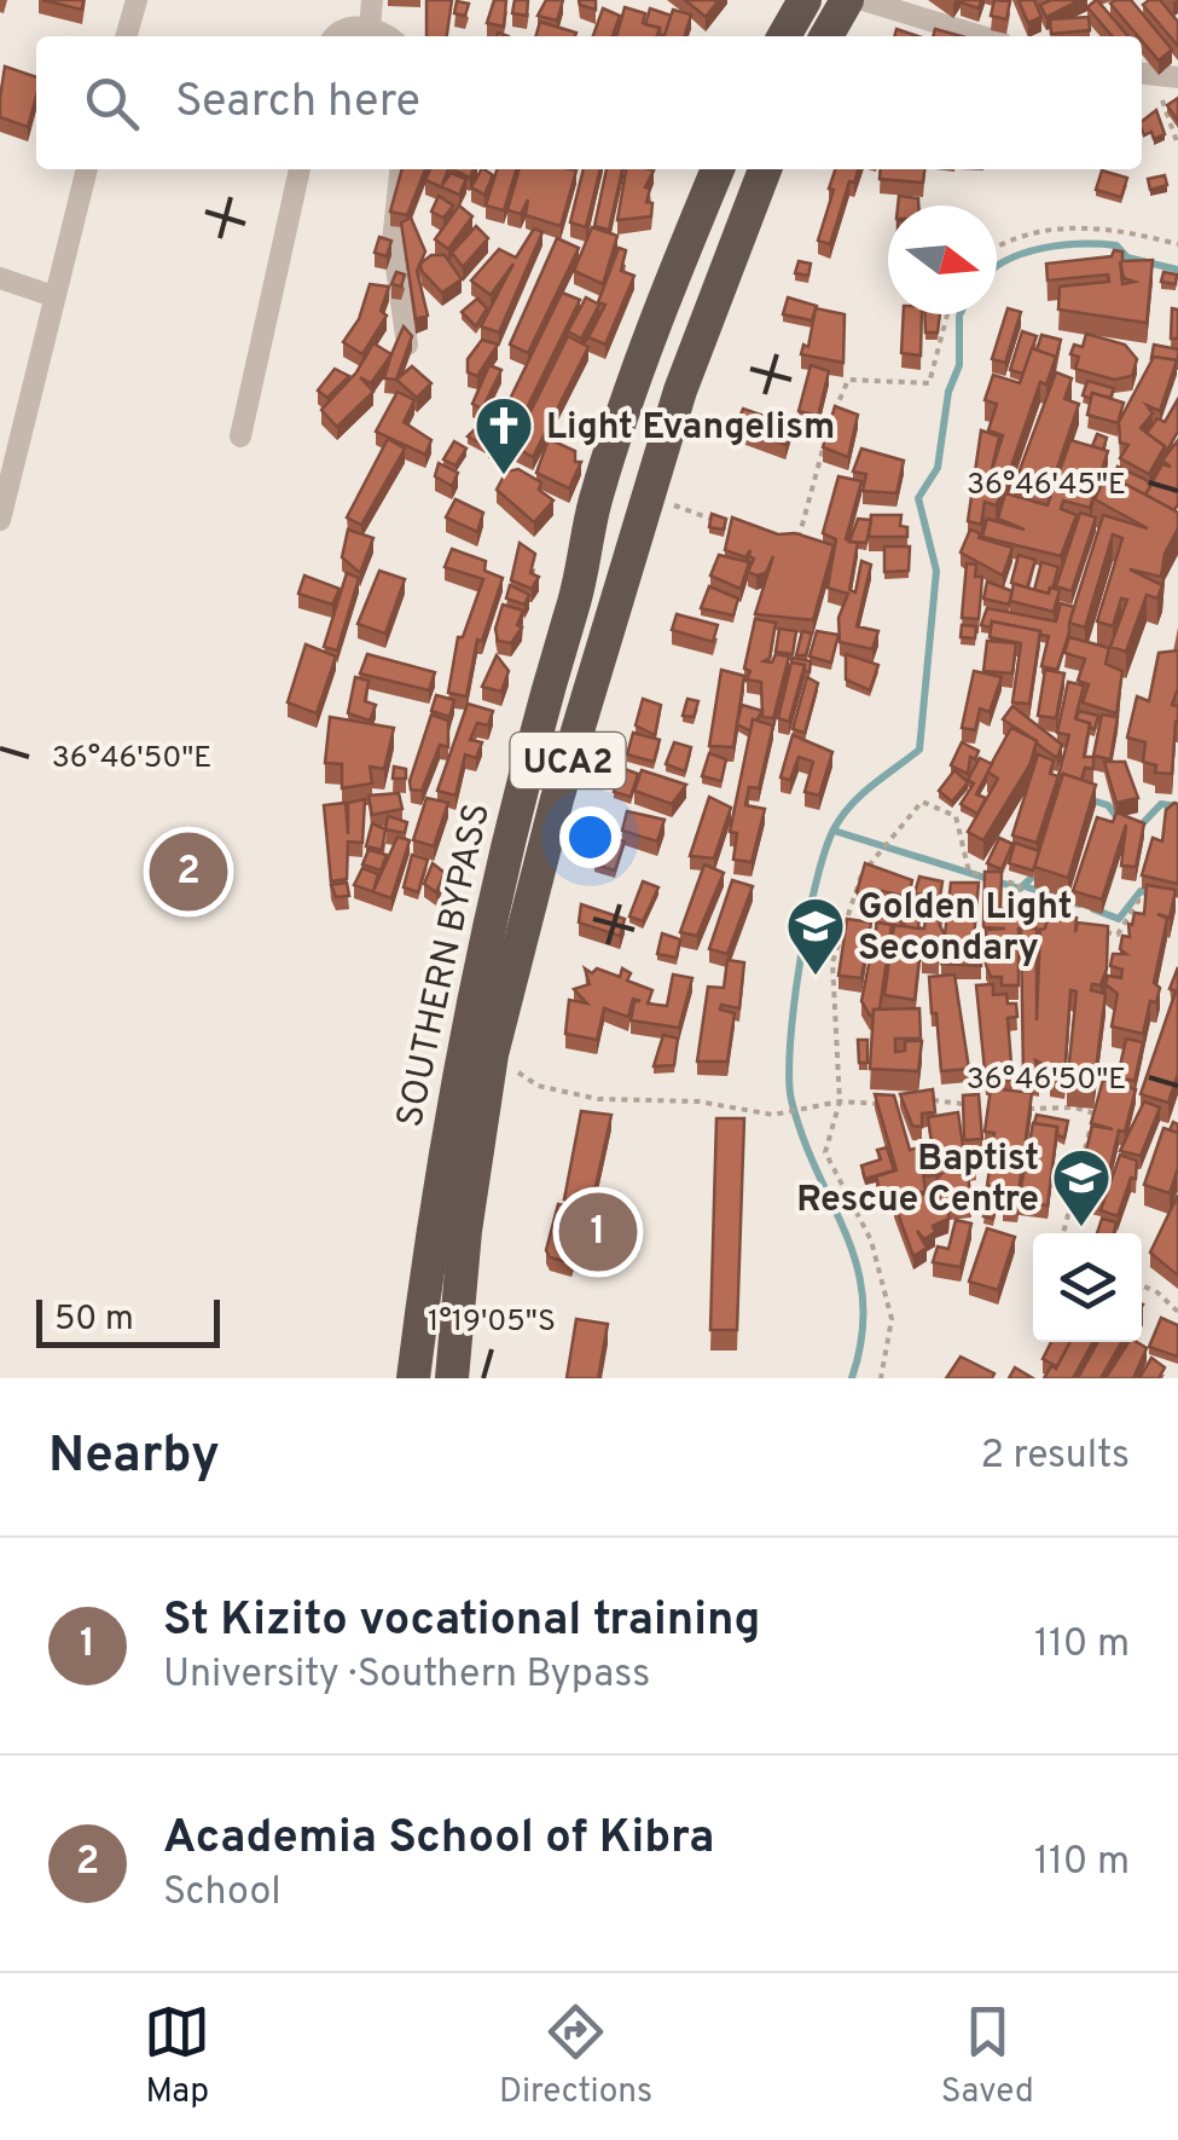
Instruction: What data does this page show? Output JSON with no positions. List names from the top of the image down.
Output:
{
  "streets": {
    "highway": ["UCA2", "SOUTHERN BYPASS"]
  },
  "places": {
    "church": ["Light Evangelism"],
    "school or university": ["Golden Light Secondary", "Baptist Rescue Centre"]
  },
  "scale_bar": "50 m",
  "north": "right",
  "page": {
    "search": "Search here",
    "pins": ["2", "1"],
    "scale": "50 m",
    "heading": ["Nearby", "2 results"],
    "list": [
      {
        "mark": "1",
        "name": "St Kizito vocational training",
        "note": "University · Southern Bypass",
        "value": "110 m"
      },
      {
        "mark": "2",
        "name": "Academia School of Kibra",
        "note": "School",
        "value": "110 m"
      }
    ],
    "nav": ["Map", "Directions", "Saved"]
  },
  "coordinates": ["36°46'45\"E", "36°46'50\"E", "1°19'05\"S"]
}
